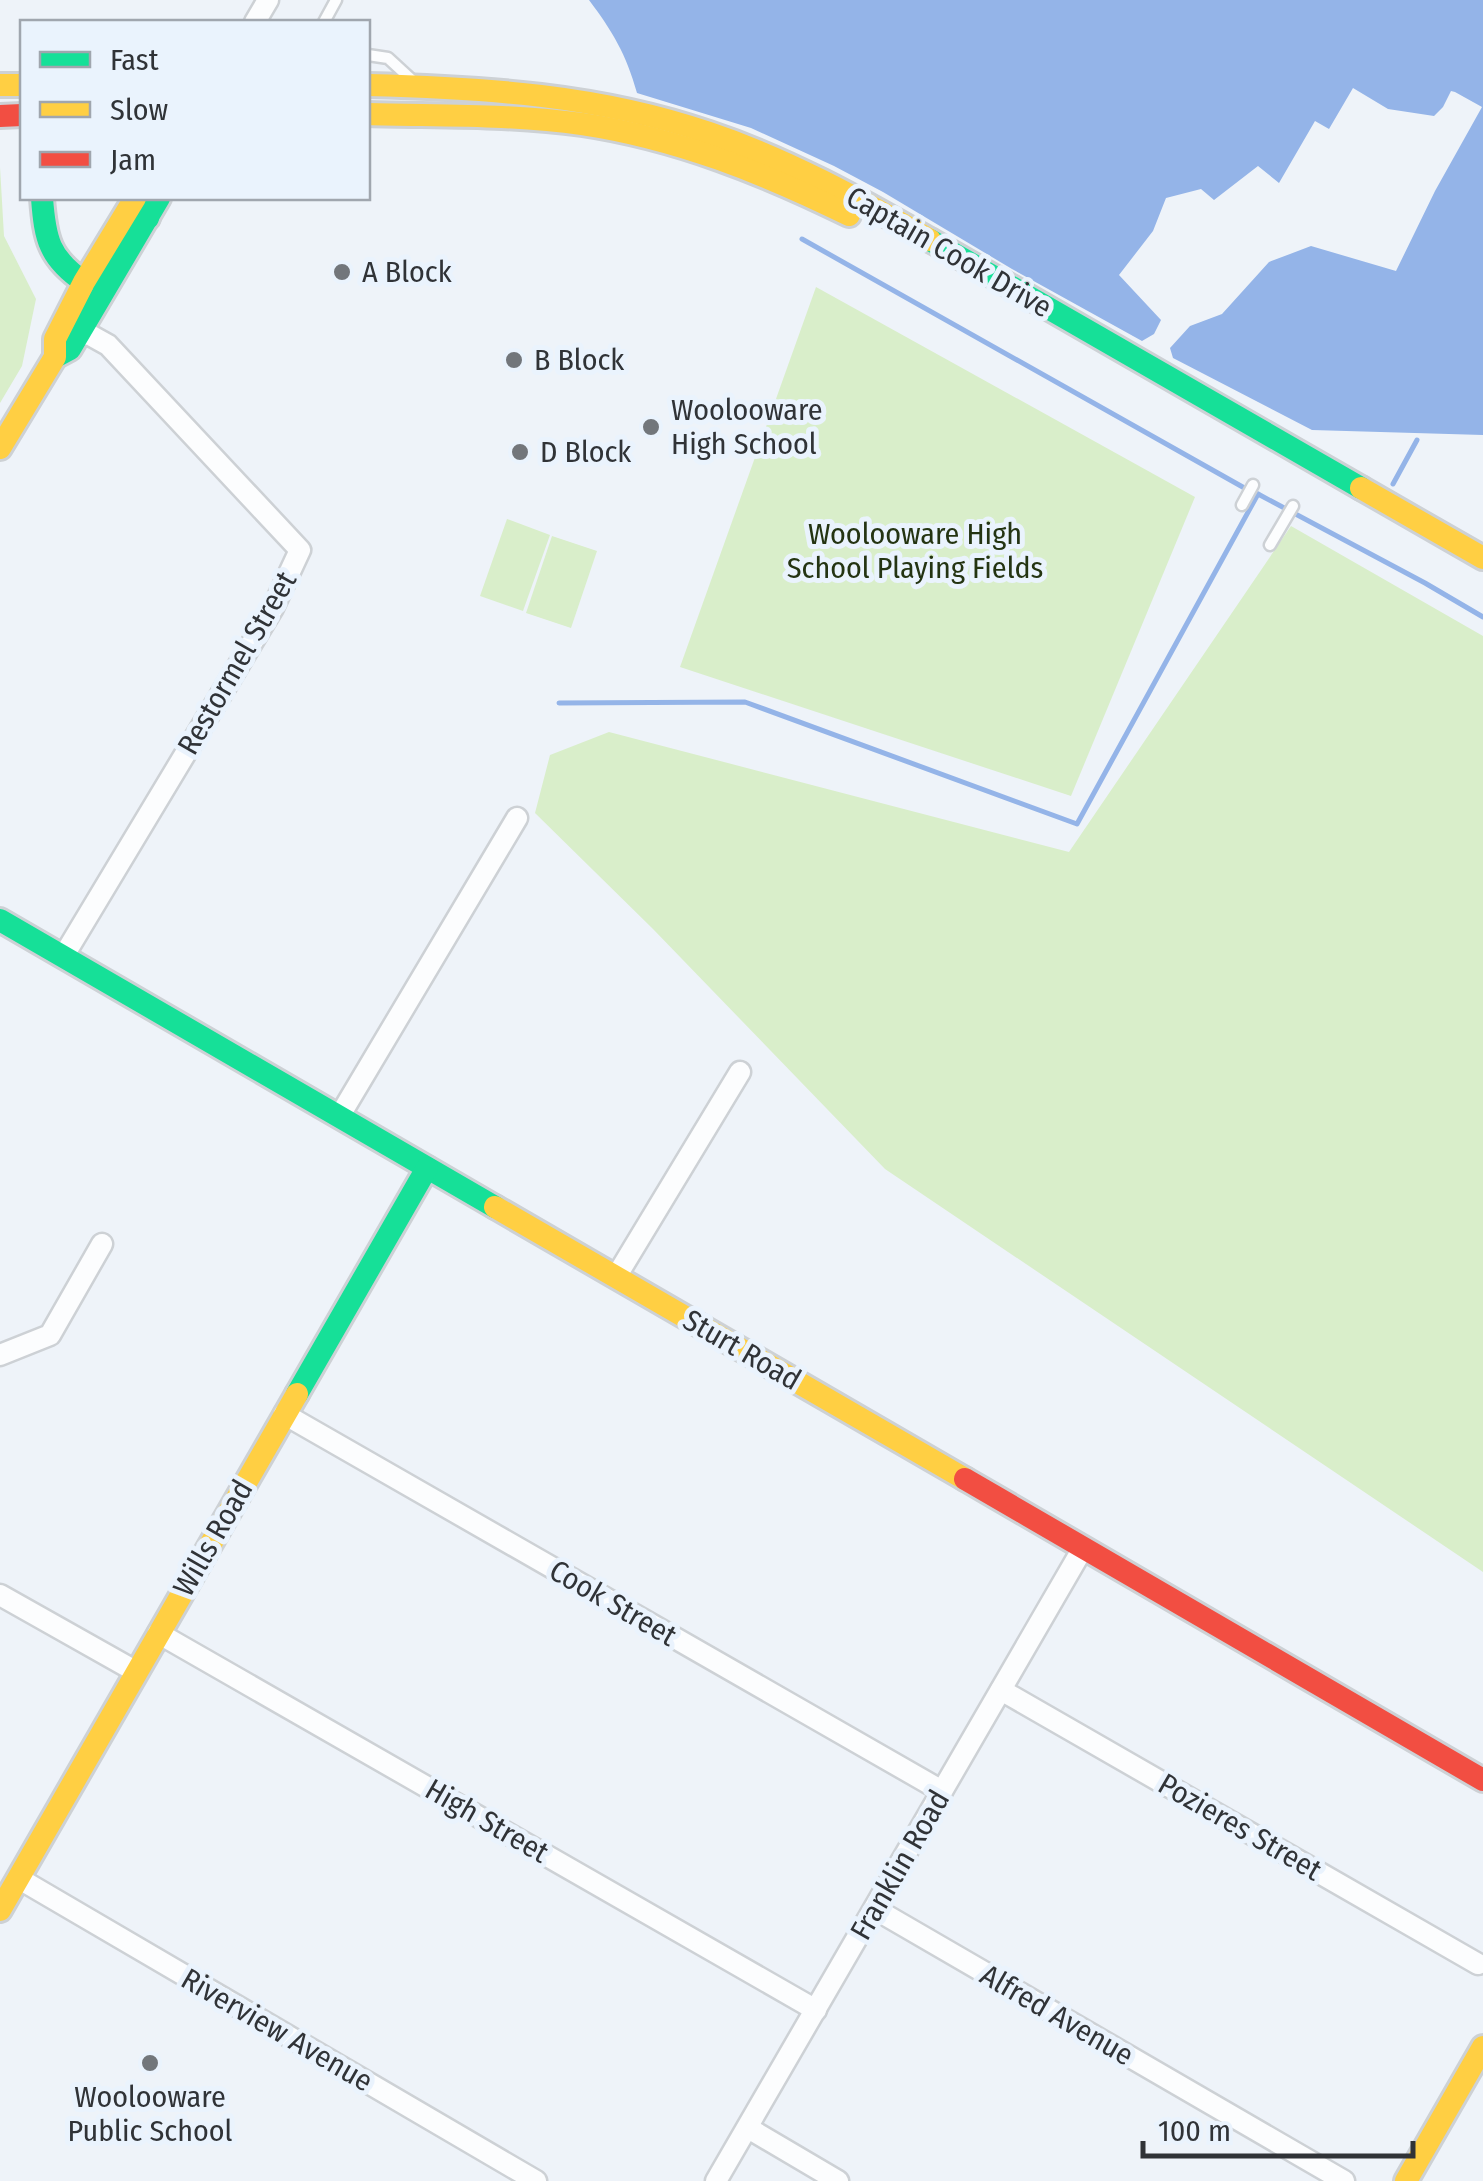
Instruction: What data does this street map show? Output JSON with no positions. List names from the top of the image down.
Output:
{
  "streets": {
    "street": [
      "Captain Cook Drive",
      "Restormel Street",
      "Sturt Road",
      "Wills Road",
      "Cook Street",
      "High Street",
      "Pozieres Street",
      "Franklin Road",
      "Alfred Avenue",
      "Riverview Avenue"
    ]
  },
  "crossings": [
    ["Restormel Street", "Sturt Road"],
    ["Sturt Road", "Wills Road"],
    ["Sturt Road", "Franklin Road"],
    ["Wills Road", "Cook Street"],
    ["Wills Road", "High Street"],
    ["Wills Road", "Riverview Avenue"],
    ["Cook Street", "Franklin Road"],
    ["High Street", "Franklin Road"],
    ["Pozieres Street", "Franklin Road"],
    ["Franklin Road", "Alfred Avenue"]
  ],
  "parks": ["Woolooware High School Playing Fields"],
  "places": [
    "A Block",
    "B Block",
    "Woolooware High School",
    "D Block",
    "Woolooware Public School"
  ],
  "legend": ["Fast", "Slow", "Jam"],
  "scale_bar": "100 m"
}
